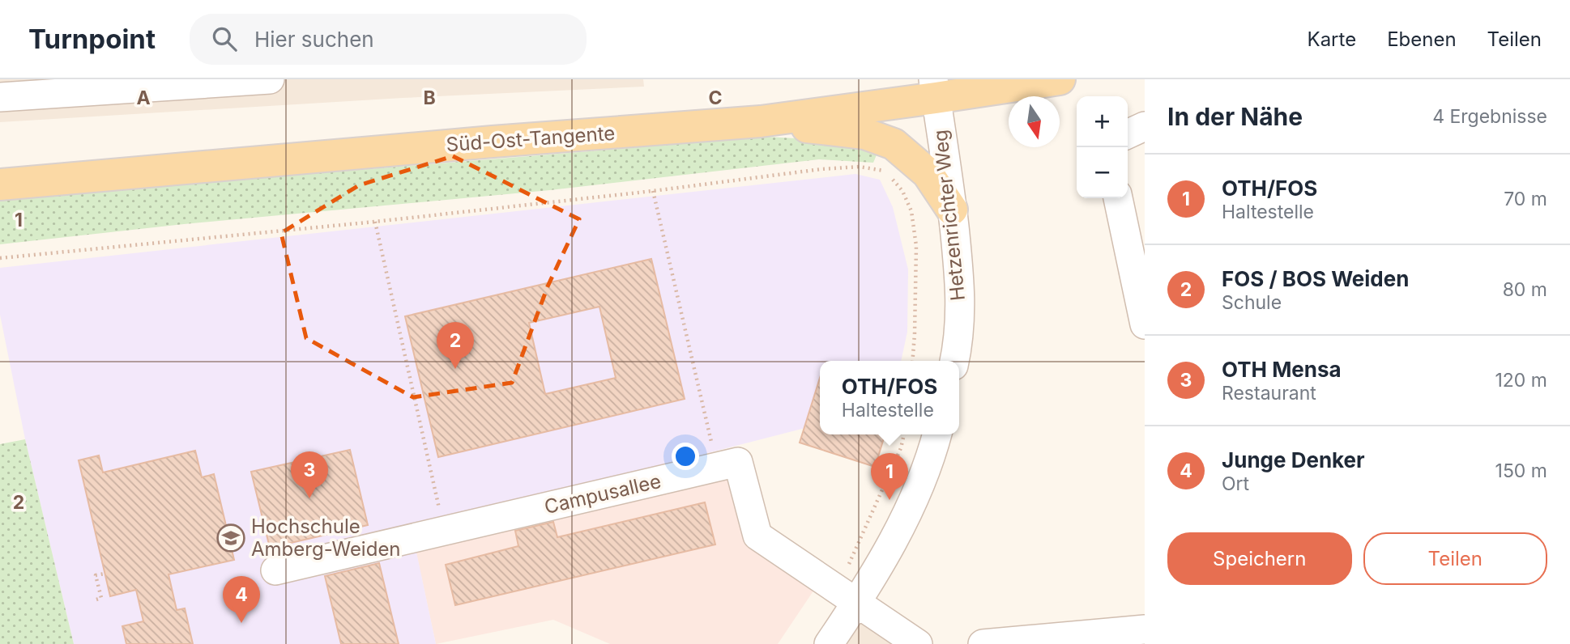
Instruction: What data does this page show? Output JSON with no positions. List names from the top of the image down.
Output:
{
  "streets": {
    "main road": ["Süd-Ost-Tangente"],
    "street": ["Hetzenrichter Weg", "Campusallee"]
  },
  "crossings": [
    ["Süd-Ost-Tangente", "Hetzenrichter Weg"]
  ],
  "places": {
    "school or university": ["Hochschule Amberg-Weiden"]
  },
  "north": "bottom",
  "page": {
    "header": "Turnpoint",
    "search": "Hier suchen",
    "nav": ["Karte", "Ebenen", "Teilen"],
    "heading": ["In der Nähe", "4 Ergebnisse"],
    "map_buttons": ["+", "−"],
    "list": [
      {
        "mark": "1",
        "name": "OTH/FOS",
        "note": "Haltestelle",
        "value": "70 m"
      },
      {
        "mark": "2",
        "name": "FOS / BOS Weiden",
        "note": "Schule",
        "value": "80 m"
      },
      {
        "mark": "3",
        "name": "OTH Mensa",
        "note": "Restaurant",
        "value": "120 m"
      },
      {
        "mark": "4",
        "name": "Junge Denker",
        "note": "Ort",
        "value": "150 m"
      }
    ],
    "pins": [
      "2",
      "3",
      "1",
      "4"
    ],
    "popup": ["OTH/FOS", "Haltestelle"],
    "buttons": ["Speichern", "Teilen"]
  },
  "grid": {
    "columns": ["A", "B", "C"],
    "rows": ["1", "2"]
  }
}
